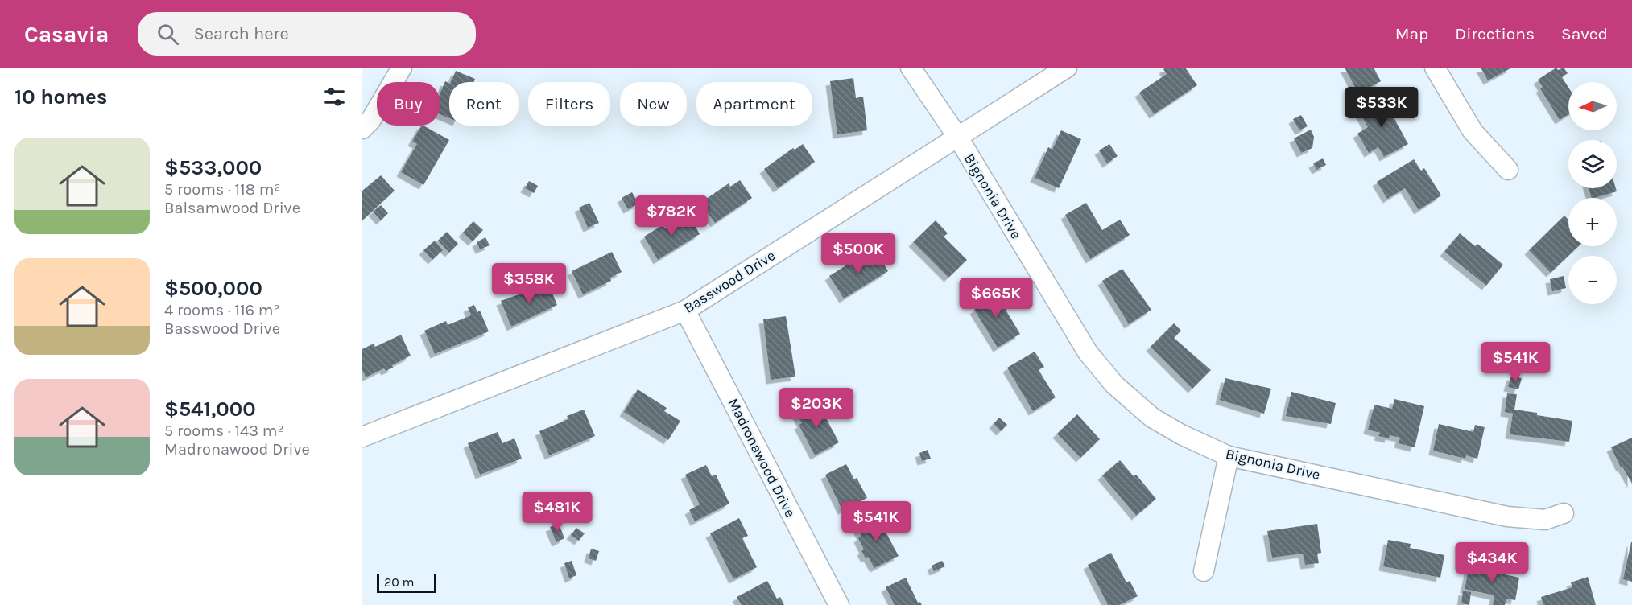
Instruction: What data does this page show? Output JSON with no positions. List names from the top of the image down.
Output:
{
  "streets": {
    "street": ["Bignonia Drive", "Basswood Drive", "Madronawood Drive"]
  },
  "crossings": [
    ["Bignonia Drive", "Basswood Drive"],
    ["Basswood Drive", "Madronawood Drive"]
  ],
  "scale_bar": "20 m",
  "north": "left",
  "page": {
    "header": "Casavia",
    "search": "Search here",
    "nav": ["Map", "Directions", "Saved"],
    "heading": "10 homes",
    "map_buttons": ["+", "−"],
    "chip": [
      "Buy",
      "Rent",
      "Filters",
      "New",
      "Apartment"
    ],
    "price": [
      "$533K",
      "$782K",
      "$500K",
      "$358K",
      "$665K",
      "$541K",
      "$203K",
      "$481K",
      "$541K",
      "$434K"
    ],
    "list": [
      {
        "name": "$533,000",
        "note": "5 rooms · 118 m² · Balsamwood Drive"
      },
      {
        "name": "$500,000",
        "note": "4 rooms · 116 m² · Basswood Drive"
      },
      {
        "name": "$541,000",
        "note": "5 rooms · 143 m² · Madronawood Drive"
      }
    ],
    "scale": "20 m"
  }
}
